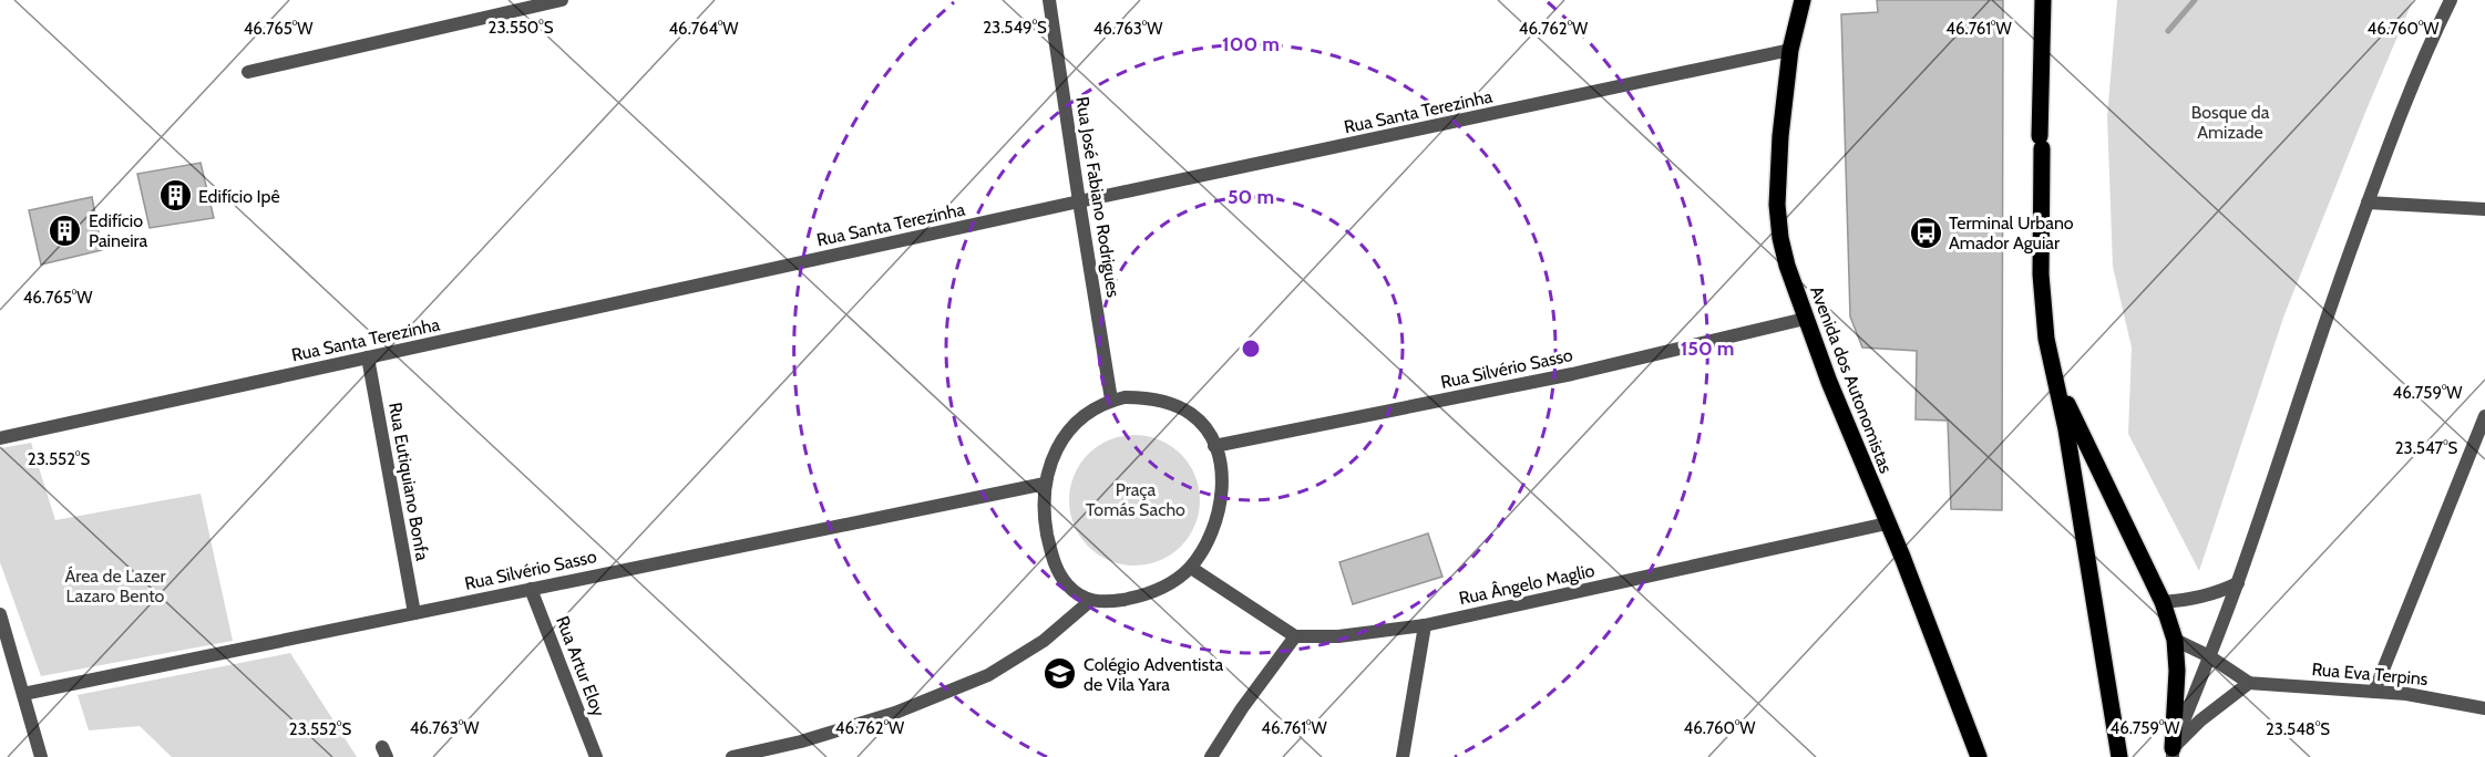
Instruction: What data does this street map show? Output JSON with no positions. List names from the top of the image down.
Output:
{
  "streets": {
    "main road": ["Avenida dos Autonomistas"],
    "street": [
      "Rua Santa Terezinha",
      "Rua José Fabiano Rodrigues",
      "Rua Silvério Sasso",
      "Rua Eutiquiano Bonfa",
      "Rua Ângelo Maglio",
      "Rua Artur Eloy",
      "Rua Eva Terpins"
    ]
  },
  "crossings": [
    ["Rua Santa Terezinha", "Rua José Fabiano Rodrigues"],
    ["Rua Santa Terezinha", "Avenida dos Autonomistas"],
    ["Rua Santa Terezinha", "Rua Eutiquiano Bonfa"],
    ["Rua José Fabiano Rodrigues", "Rua Silvério Sasso"],
    ["Rua Silvério Sasso", "Avenida dos Autonomistas"],
    ["Rua Silvério Sasso", "Rua Eutiquiano Bonfa"],
    ["Rua Silvério Sasso", "Rua Artur Eloy"],
    ["Avenida dos Autonomistas", "Rua Ângelo Maglio"]
  ],
  "parks": ["Bosque da Amizade", "Praça Tomás Sacho", "Área de Lazer Lazaro Bento"],
  "places": {
    "building": ["Edifício Ipê", "Edifício Paineira"],
    "bus stop": ["Terminal Urbano Amador Aguiar"],
    "school or university": ["Colégio Adventista de Vila Yara"]
  },
  "coordinates": [
    "23.550°S",
    "23.549°S",
    "46.765°W",
    "46.764°W",
    "46.763°W",
    "46.762°W",
    "46.761°W",
    "46.760°W",
    "46.759°W",
    "23.547°S",
    "23.552°S",
    "23.548°S"
  ],
  "rings": ["100 m", "50 m", "150 m"]
}
